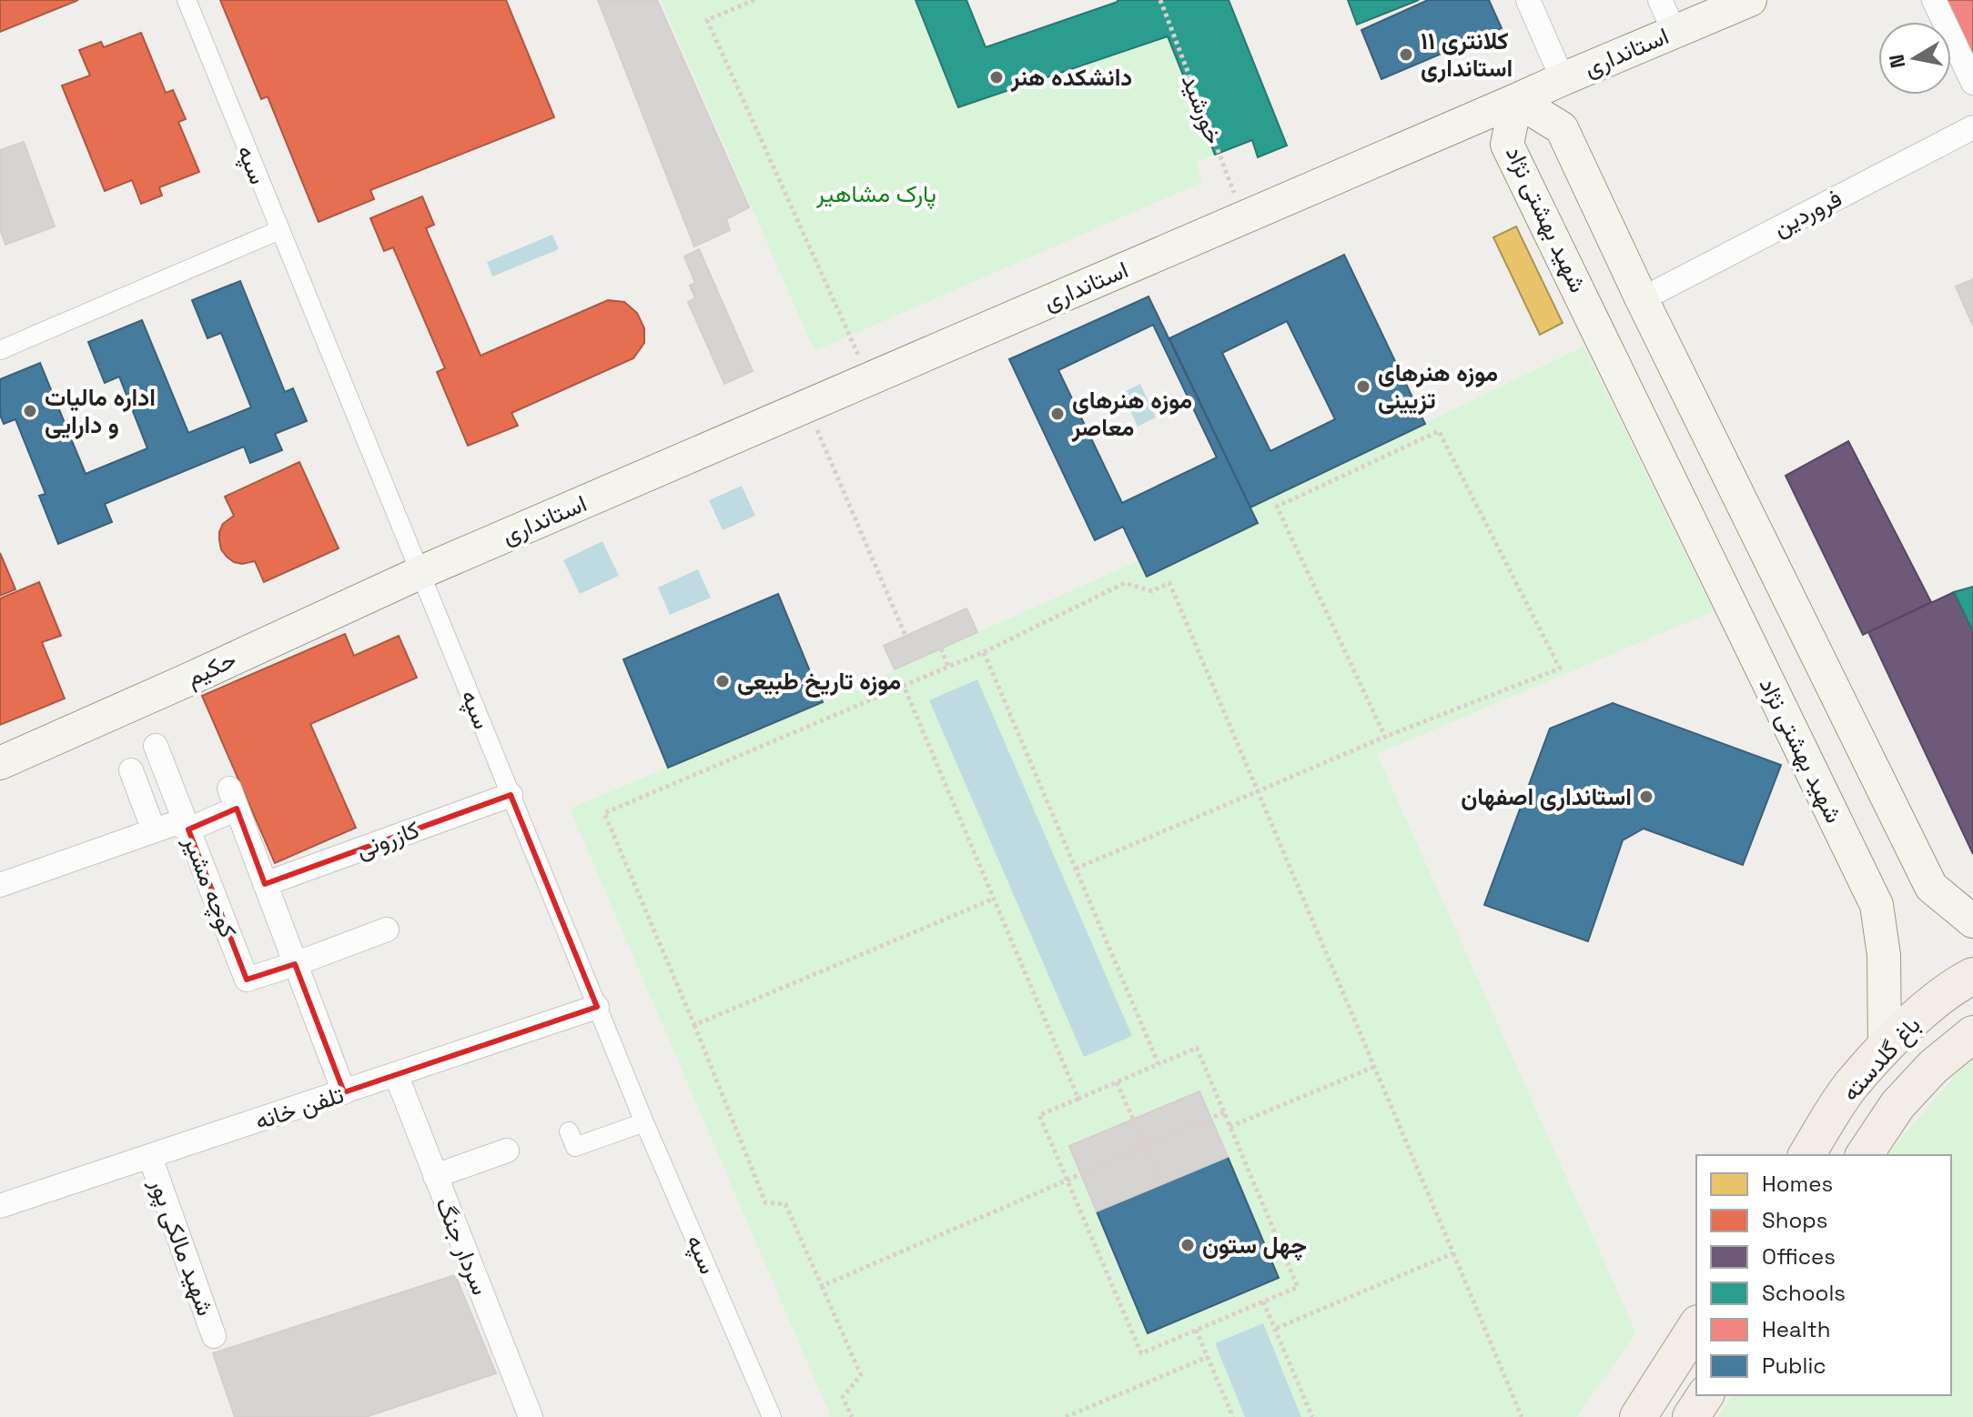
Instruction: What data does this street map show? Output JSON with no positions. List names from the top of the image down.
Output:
{
  "streets": {
    "main road": [
      "استانداری",
      "شهید بهشتی نژاد",
      "حکیم",
      "باغ گلدسته"
    ],
    "street": [
      "سپه",
      "فروردین",
      "کازرونی",
      "كوچه مشير",
      "تلفن خانه",
      "سردار جنگ",
      "شهید مالکی پور"
    ],
    "path": ["خورشید"]
  },
  "crossings": [
    ["استانداری", "خورشید"],
    ["استانداری", "سپه"],
    ["استانداری", "شهید بهشتی نژاد"],
    ["استانداری", "حکیم"],
    ["سپه", "حکیم"],
    ["سپه", "کازرونی"],
    ["سپه", "تلفن خانه"],
    ["فروردین", "شهید بهشتی نژاد"],
    ["شهید بهشتی نژاد", "باغ گلدسته"],
    ["تلفن خانه", "سردار جنگ"],
    ["تلفن خانه", "شهید مالکی پور"]
  ],
  "parks": ["پارک مشاهیر"],
  "places": [
    "کلانتری ۱۱ استانداری",
    "دانشکده هنر",
    "موزه هنرهای تزیینی",
    "اداره مالیات و دارایی",
    "موزه هنرهای معاصر",
    "موزه تاریخ طبیعی",
    "استانداری اصفهان",
    "چهل ستون"
  ],
  "legend": [
    "Homes",
    "Shops",
    "Offices",
    "Schools",
    "Health",
    "Public"
  ],
  "north": "left"
}
